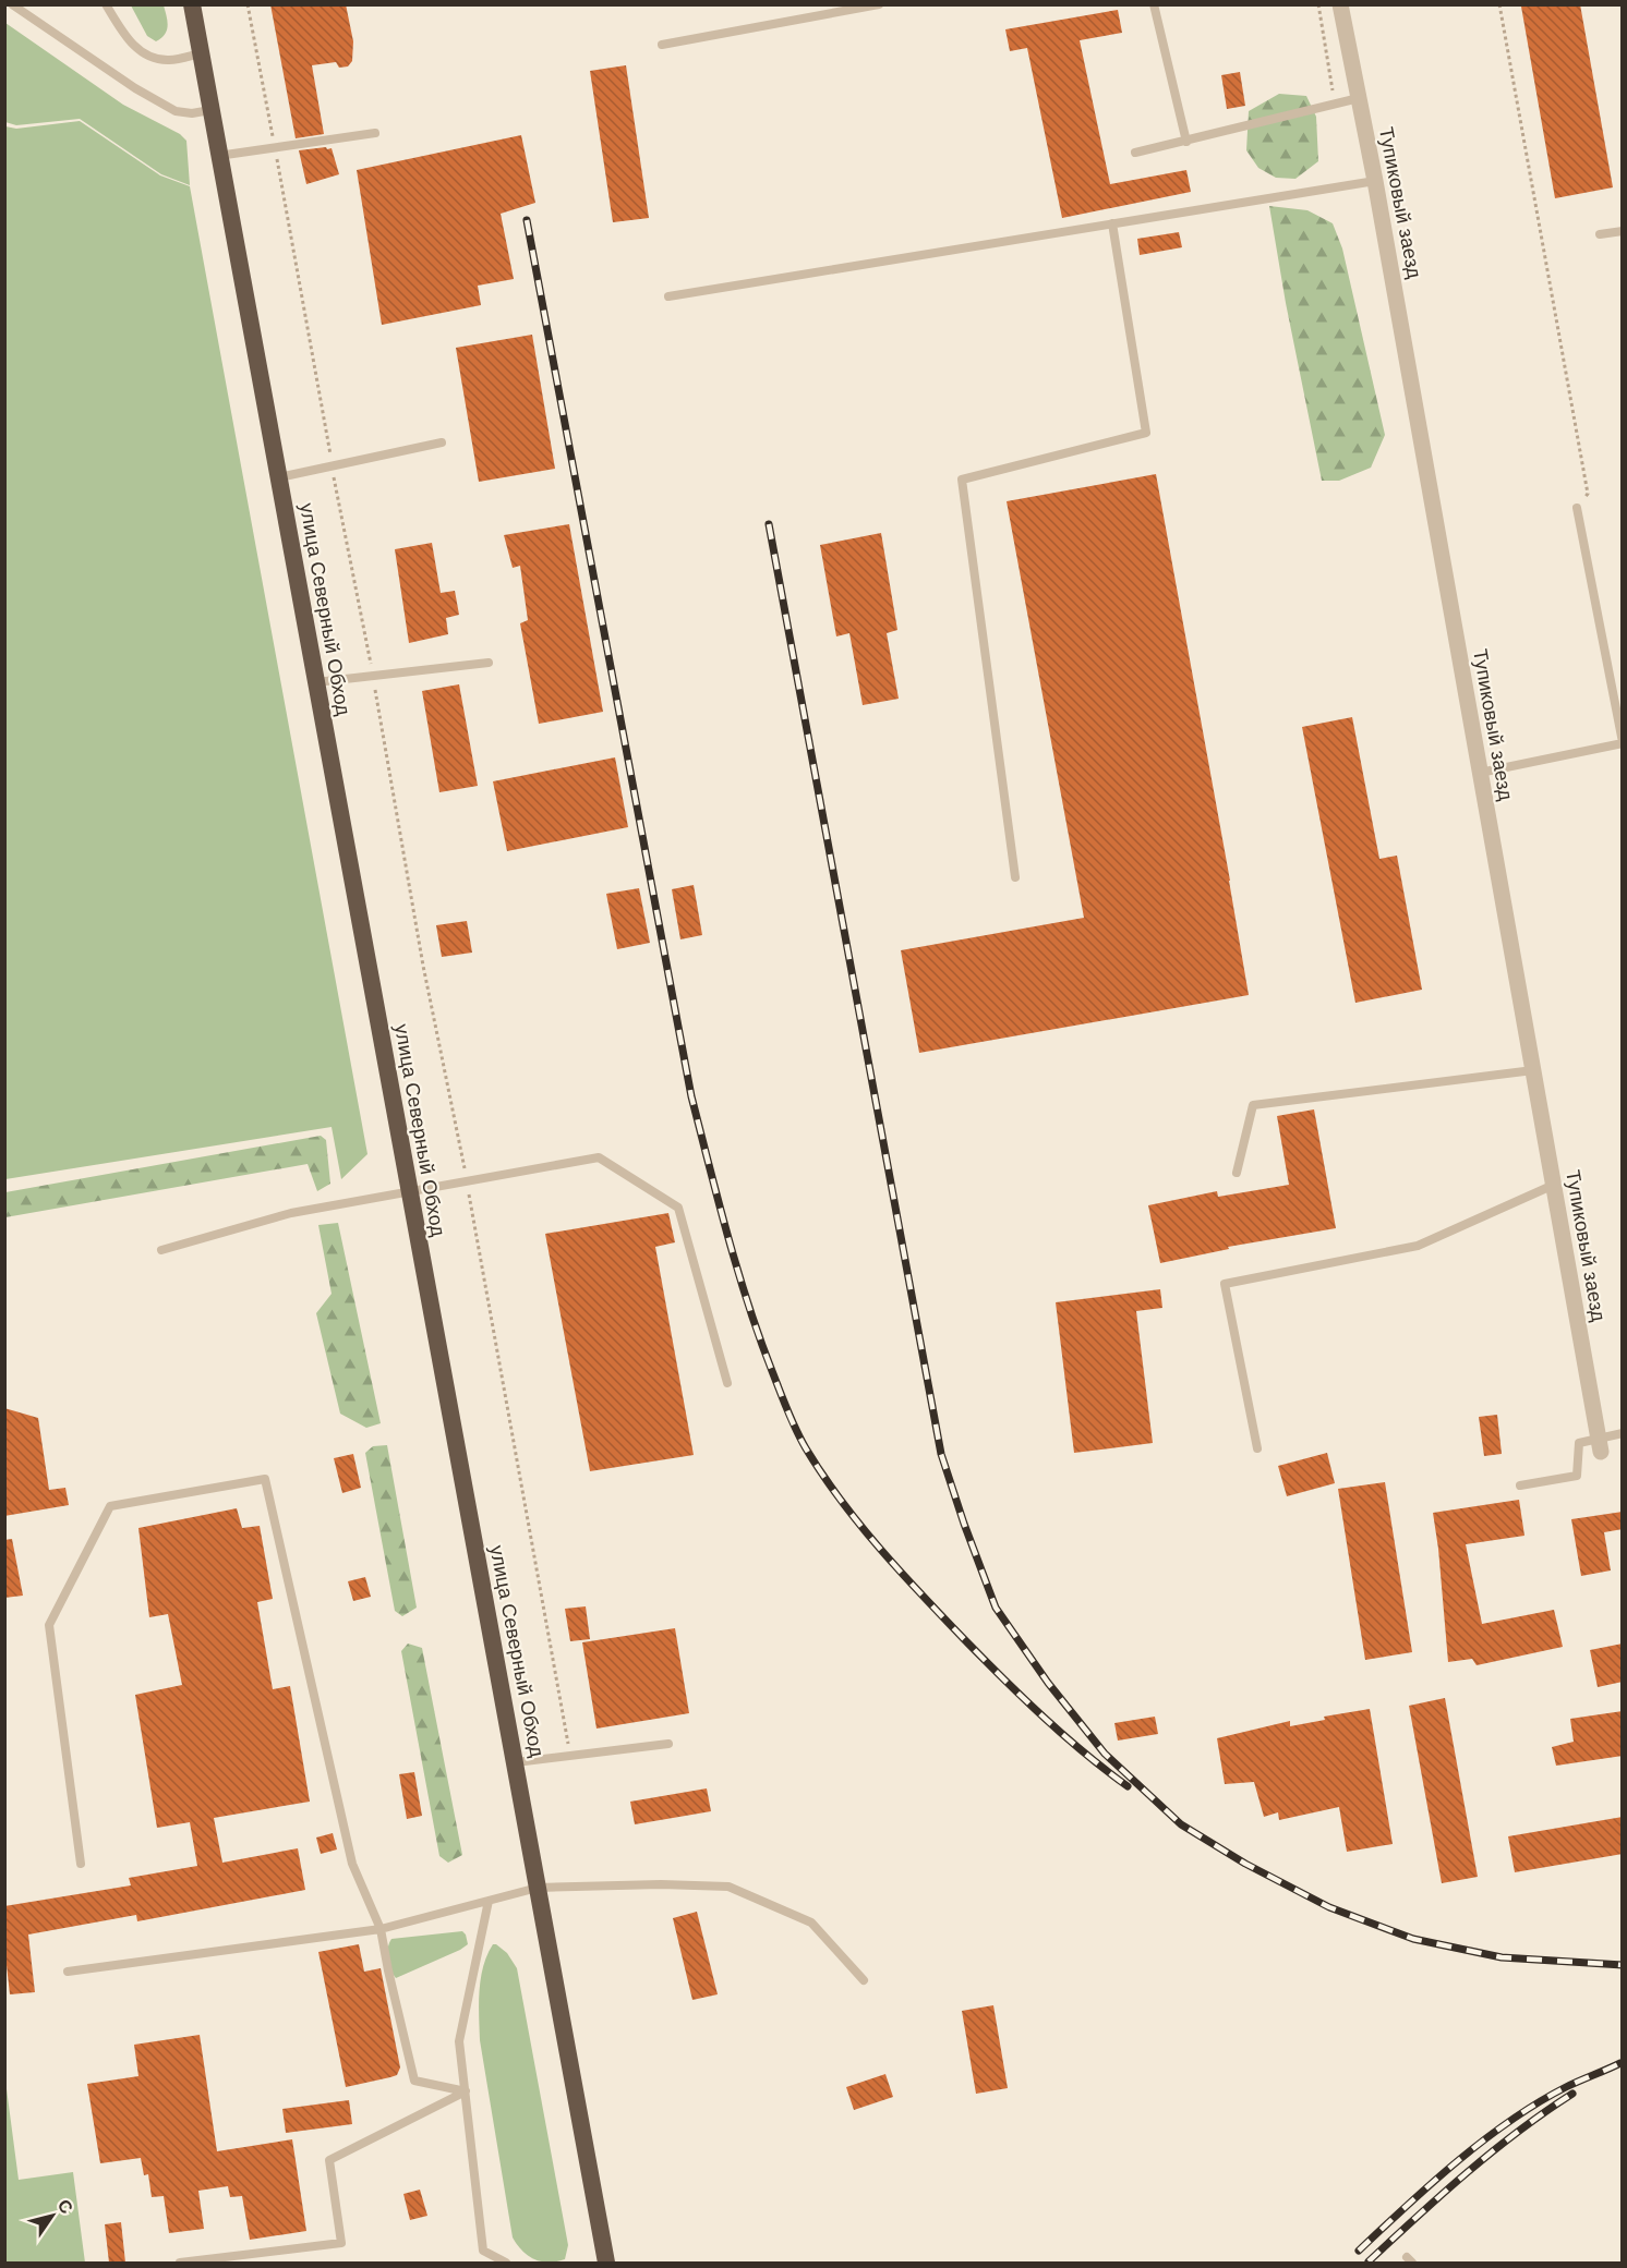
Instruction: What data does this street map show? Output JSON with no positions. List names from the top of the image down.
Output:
{
  "streets": {
    "highway": ["улица Северный Обход"],
    "street": ["Тупиковый заезд"]
  },
  "north": "top right"
}
